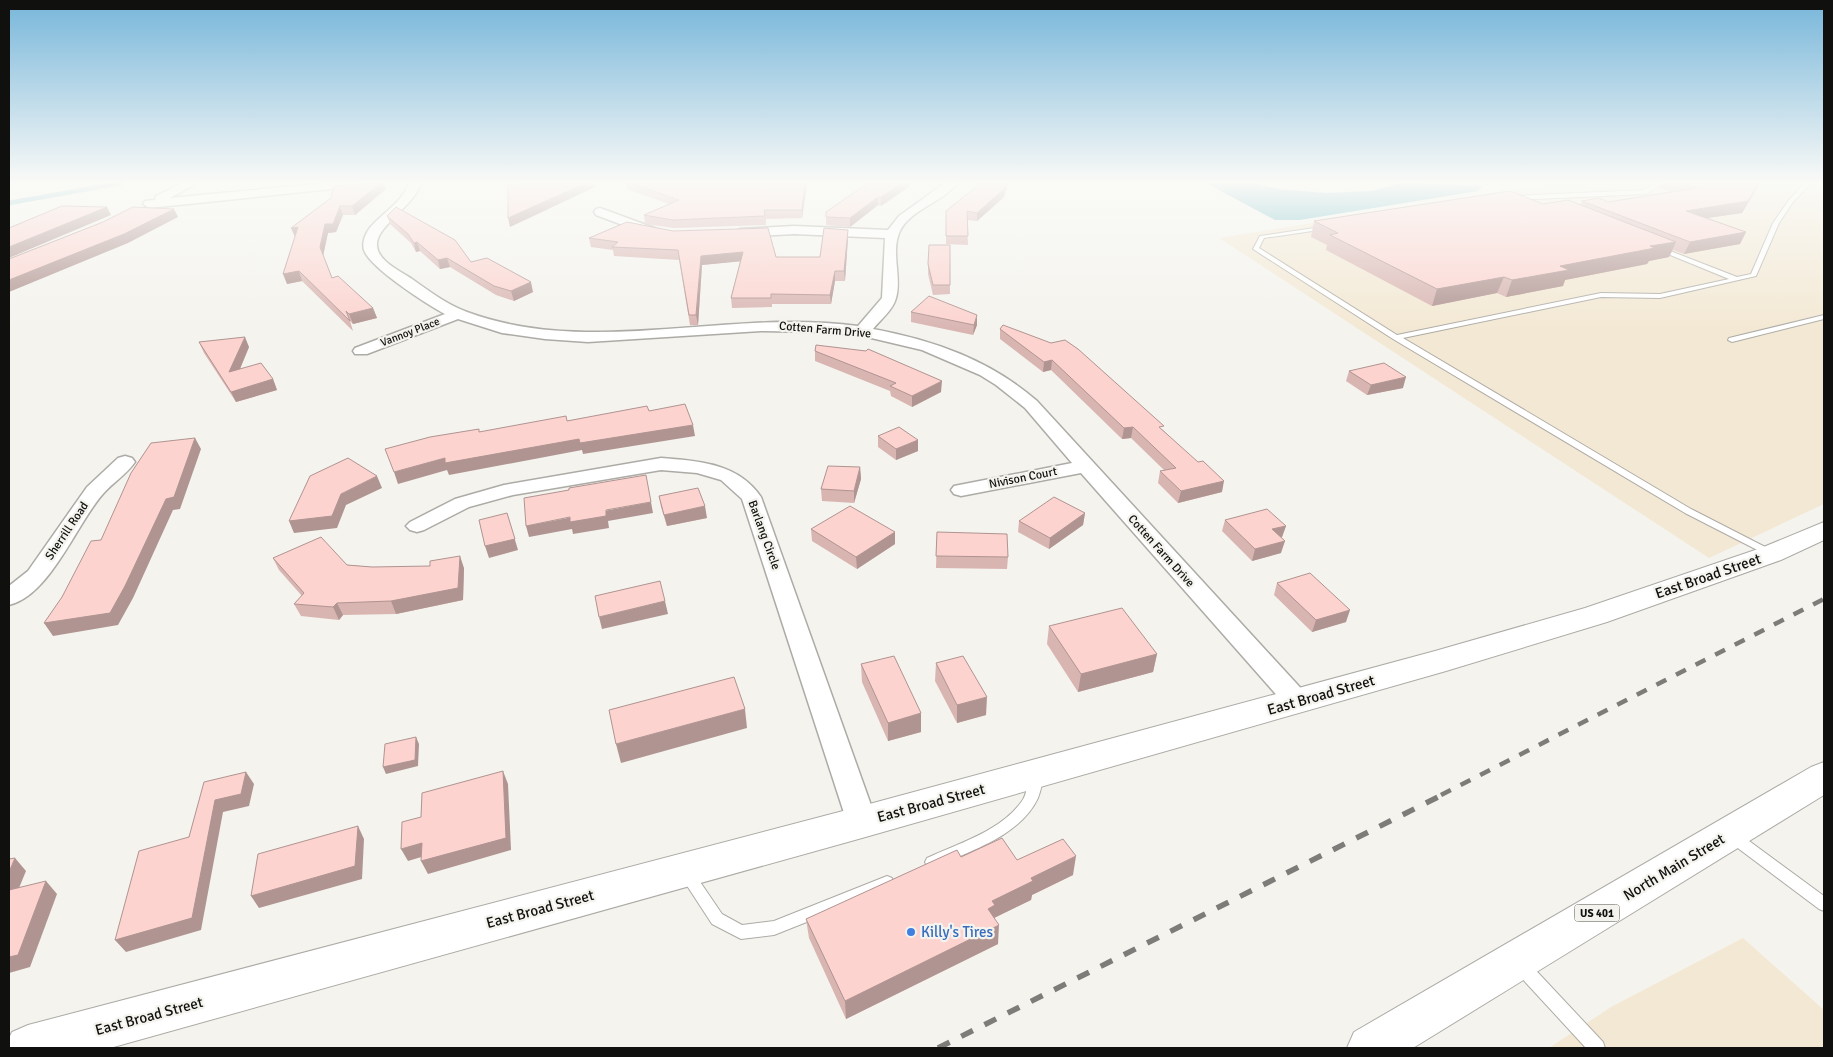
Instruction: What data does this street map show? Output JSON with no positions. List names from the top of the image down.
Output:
{
  "streets": {
    "main road": ["East Broad Street", "North Main Street", "US 401"],
    "street": [
      "Cotten Farm Drive",
      "Vannoy Place",
      "Nivison Court",
      "Sherrill Road",
      "Barlang Circle"
    ]
  },
  "crossings": [
    ["Cotten Farm Drive", "Vannoy Place"],
    ["Cotten Farm Drive", "Nivison Court"],
    ["Cotten Farm Drive", "East Broad Street"],
    ["Barlang Circle", "East Broad Street"]
  ],
  "places": ["Killy's Tires"]
}
